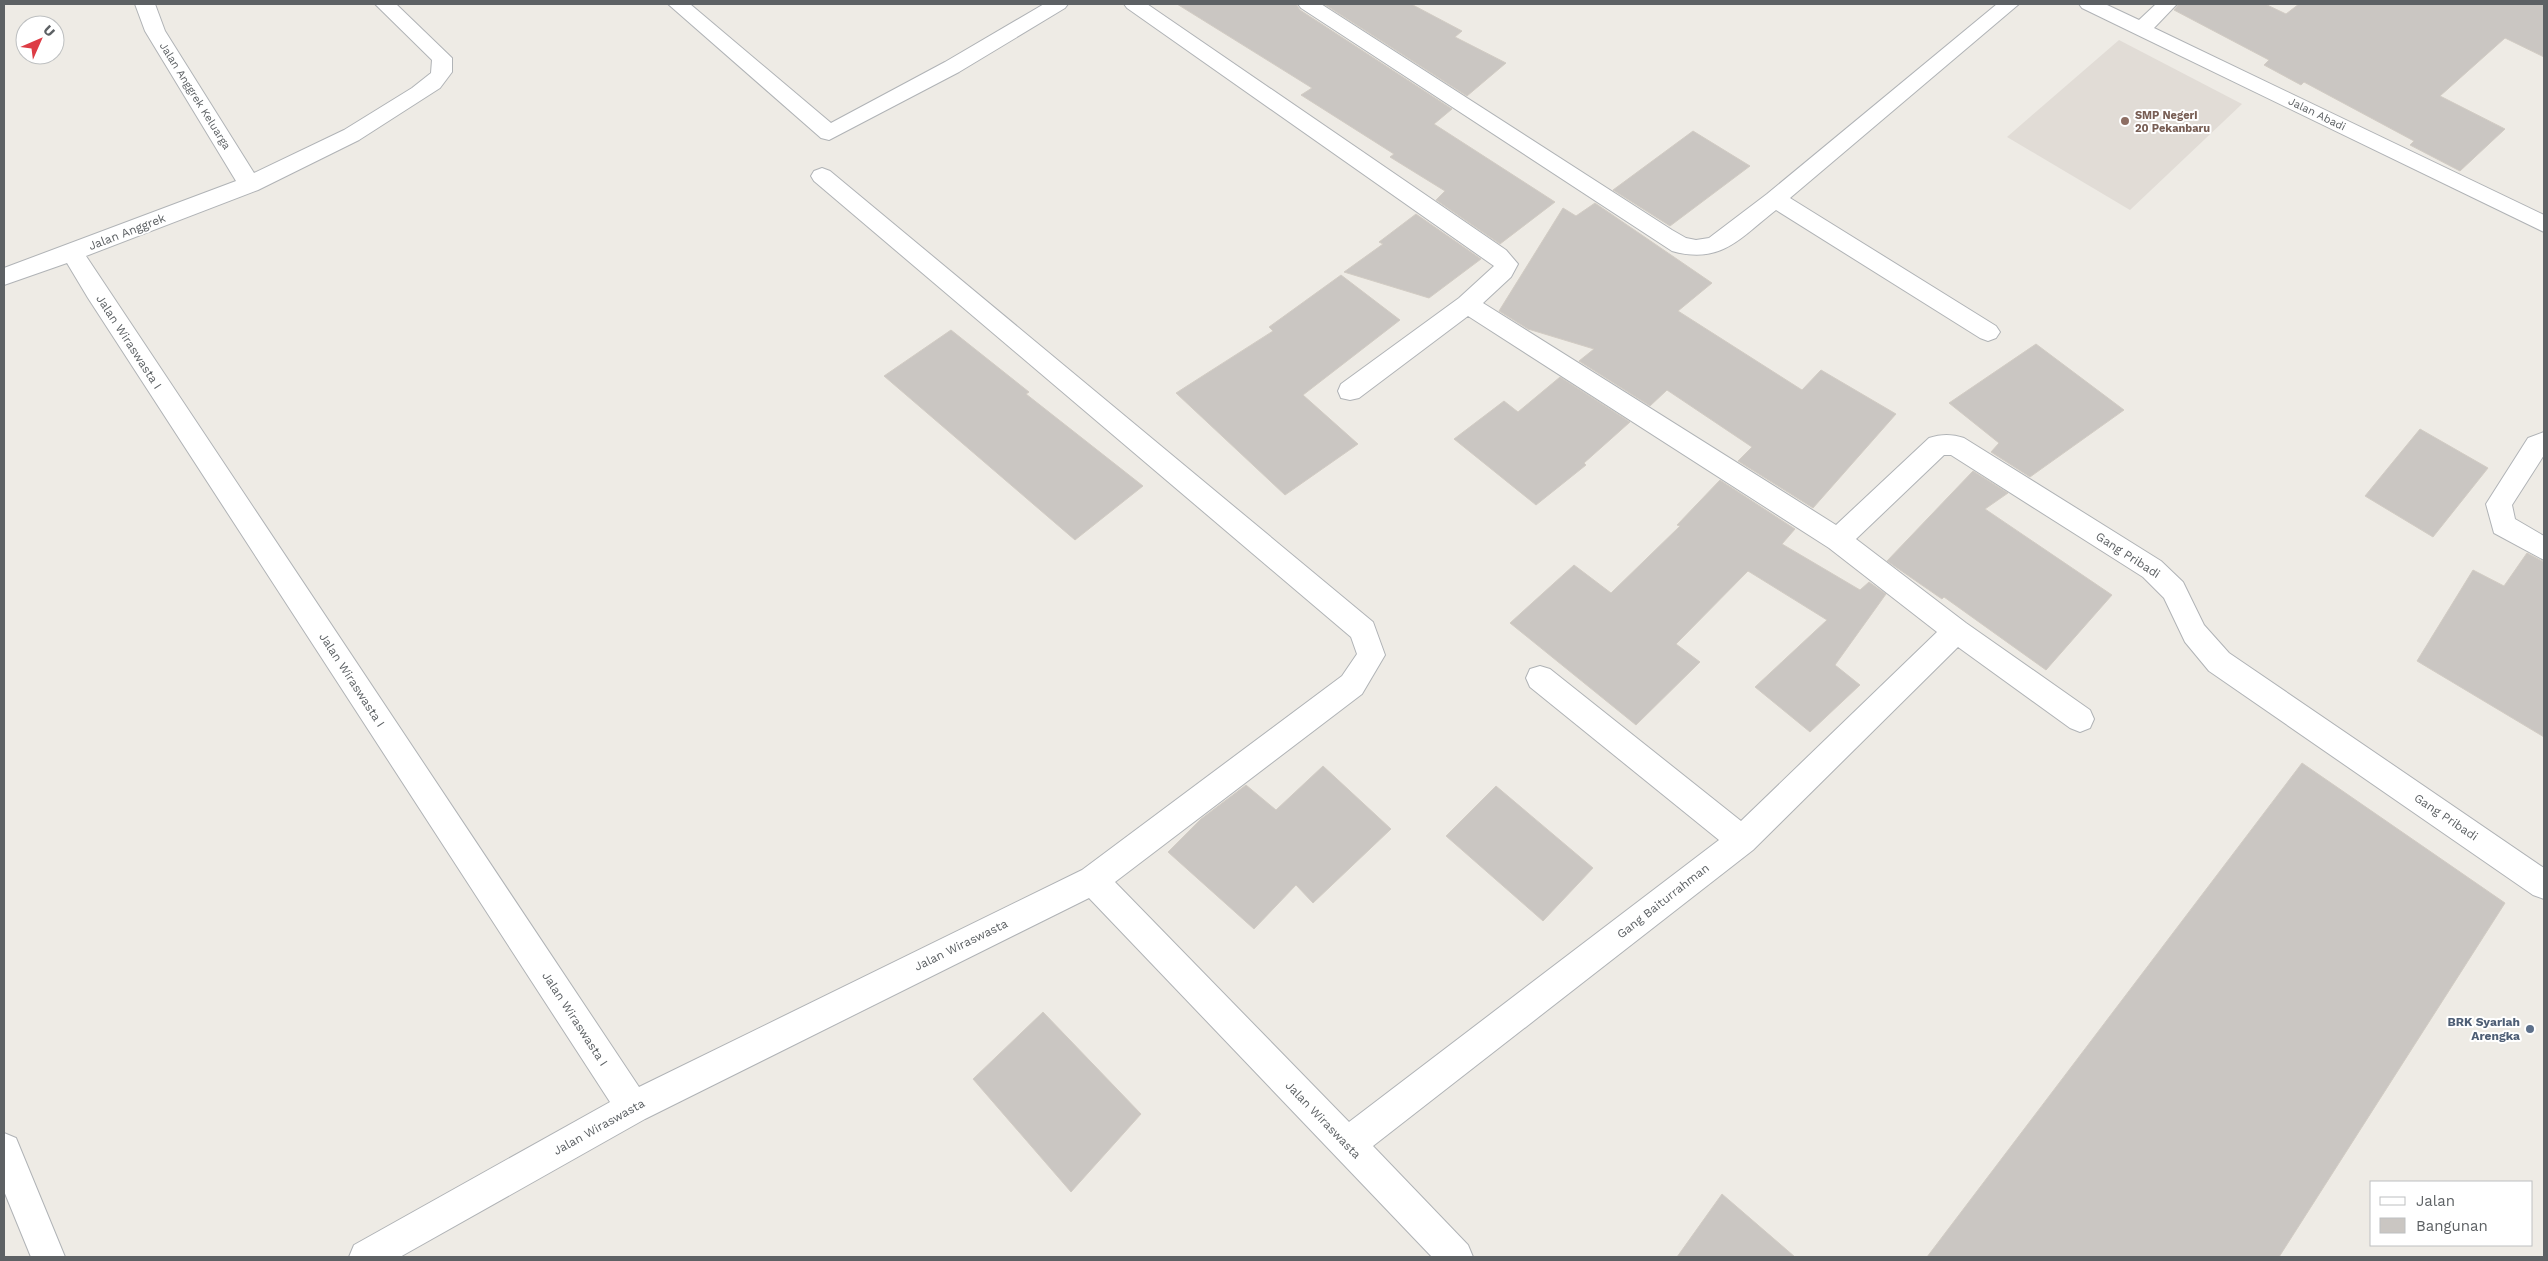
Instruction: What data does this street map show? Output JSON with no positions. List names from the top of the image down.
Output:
{
  "streets": {
    "street": [
      "Jalan Anggrek Keluarga",
      "Jalan Abadi",
      "Jalan Anggrek",
      "Jalan Wiraswasta I",
      "Gang Pribadi",
      "Gang Baiturrahman",
      "Jalan Wiraswasta"
    ]
  },
  "crossings": [
    ["Jalan Anggrek Keluarga", "Jalan Anggrek"],
    ["Jalan Anggrek", "Jalan Wiraswasta I"],
    ["Jalan Wiraswasta I", "Jalan Wiraswasta"],
    ["Gang Baiturrahman", "Jalan Wiraswasta"]
  ],
  "places": ["SMP Negeri 20 Pekanbaru", "BRK Syariah Arengka"],
  "legend": ["Jalan", "Bangunan"],
  "north": "top right"
}
